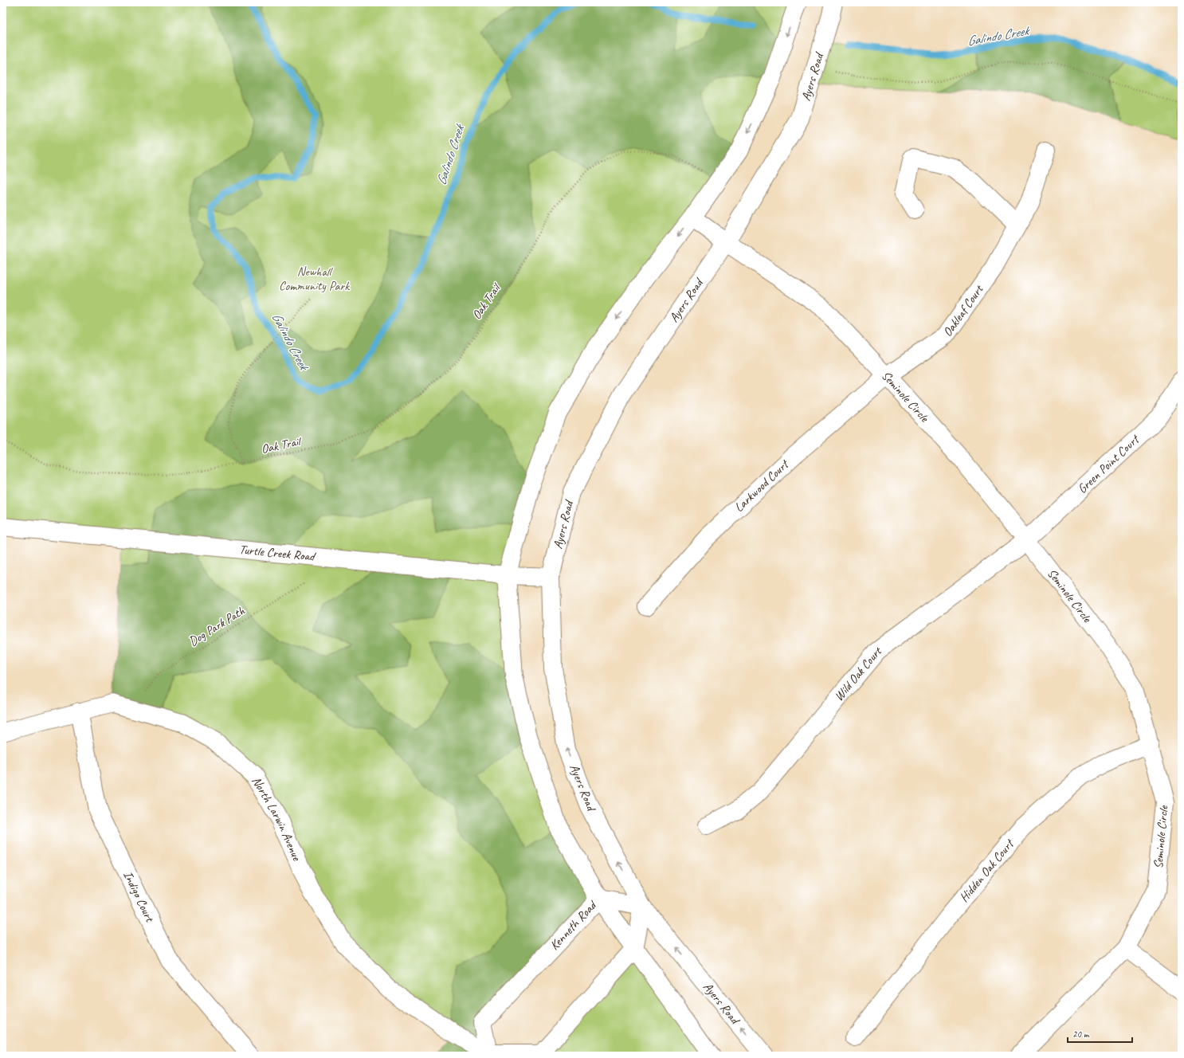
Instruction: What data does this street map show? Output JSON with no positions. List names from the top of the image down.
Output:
{
  "streets": {
    "street": [
      "Ayers Road",
      "Oakleaf Court",
      "Seminole Circle",
      "Green Point Court",
      "Larkwood Court",
      "Turtle Creek Road",
      "Wild Oak Court",
      "North Larwin Avenue",
      "Hidden Oak Court",
      "Indigo Court",
      "Kenneth Road"
    ],
    "path": ["Oak Trail", "Dog Park Path"]
  },
  "crossings": [
    ["Ayers Road", "Seminole Circle"],
    ["Ayers Road", "Turtle Creek Road"],
    ["Ayers Road", "Kenneth Road"],
    ["Oakleaf Court", "Seminole Circle"],
    ["Oakleaf Court", "Larkwood Court"],
    ["Seminole Circle", "Green Point Court"],
    ["Seminole Circle", "Larkwood Court"],
    ["Seminole Circle", "Wild Oak Court"],
    ["Seminole Circle", "Hidden Oak Court"],
    ["Green Point Court", "Wild Oak Court"],
    ["North Larwin Avenue", "Indigo Court"],
    ["North Larwin Avenue", "Kenneth Road"]
  ],
  "water": ["Galindo Creek"],
  "parks": ["Newhall Community Park"],
  "scale_bar": "20 m"
}
